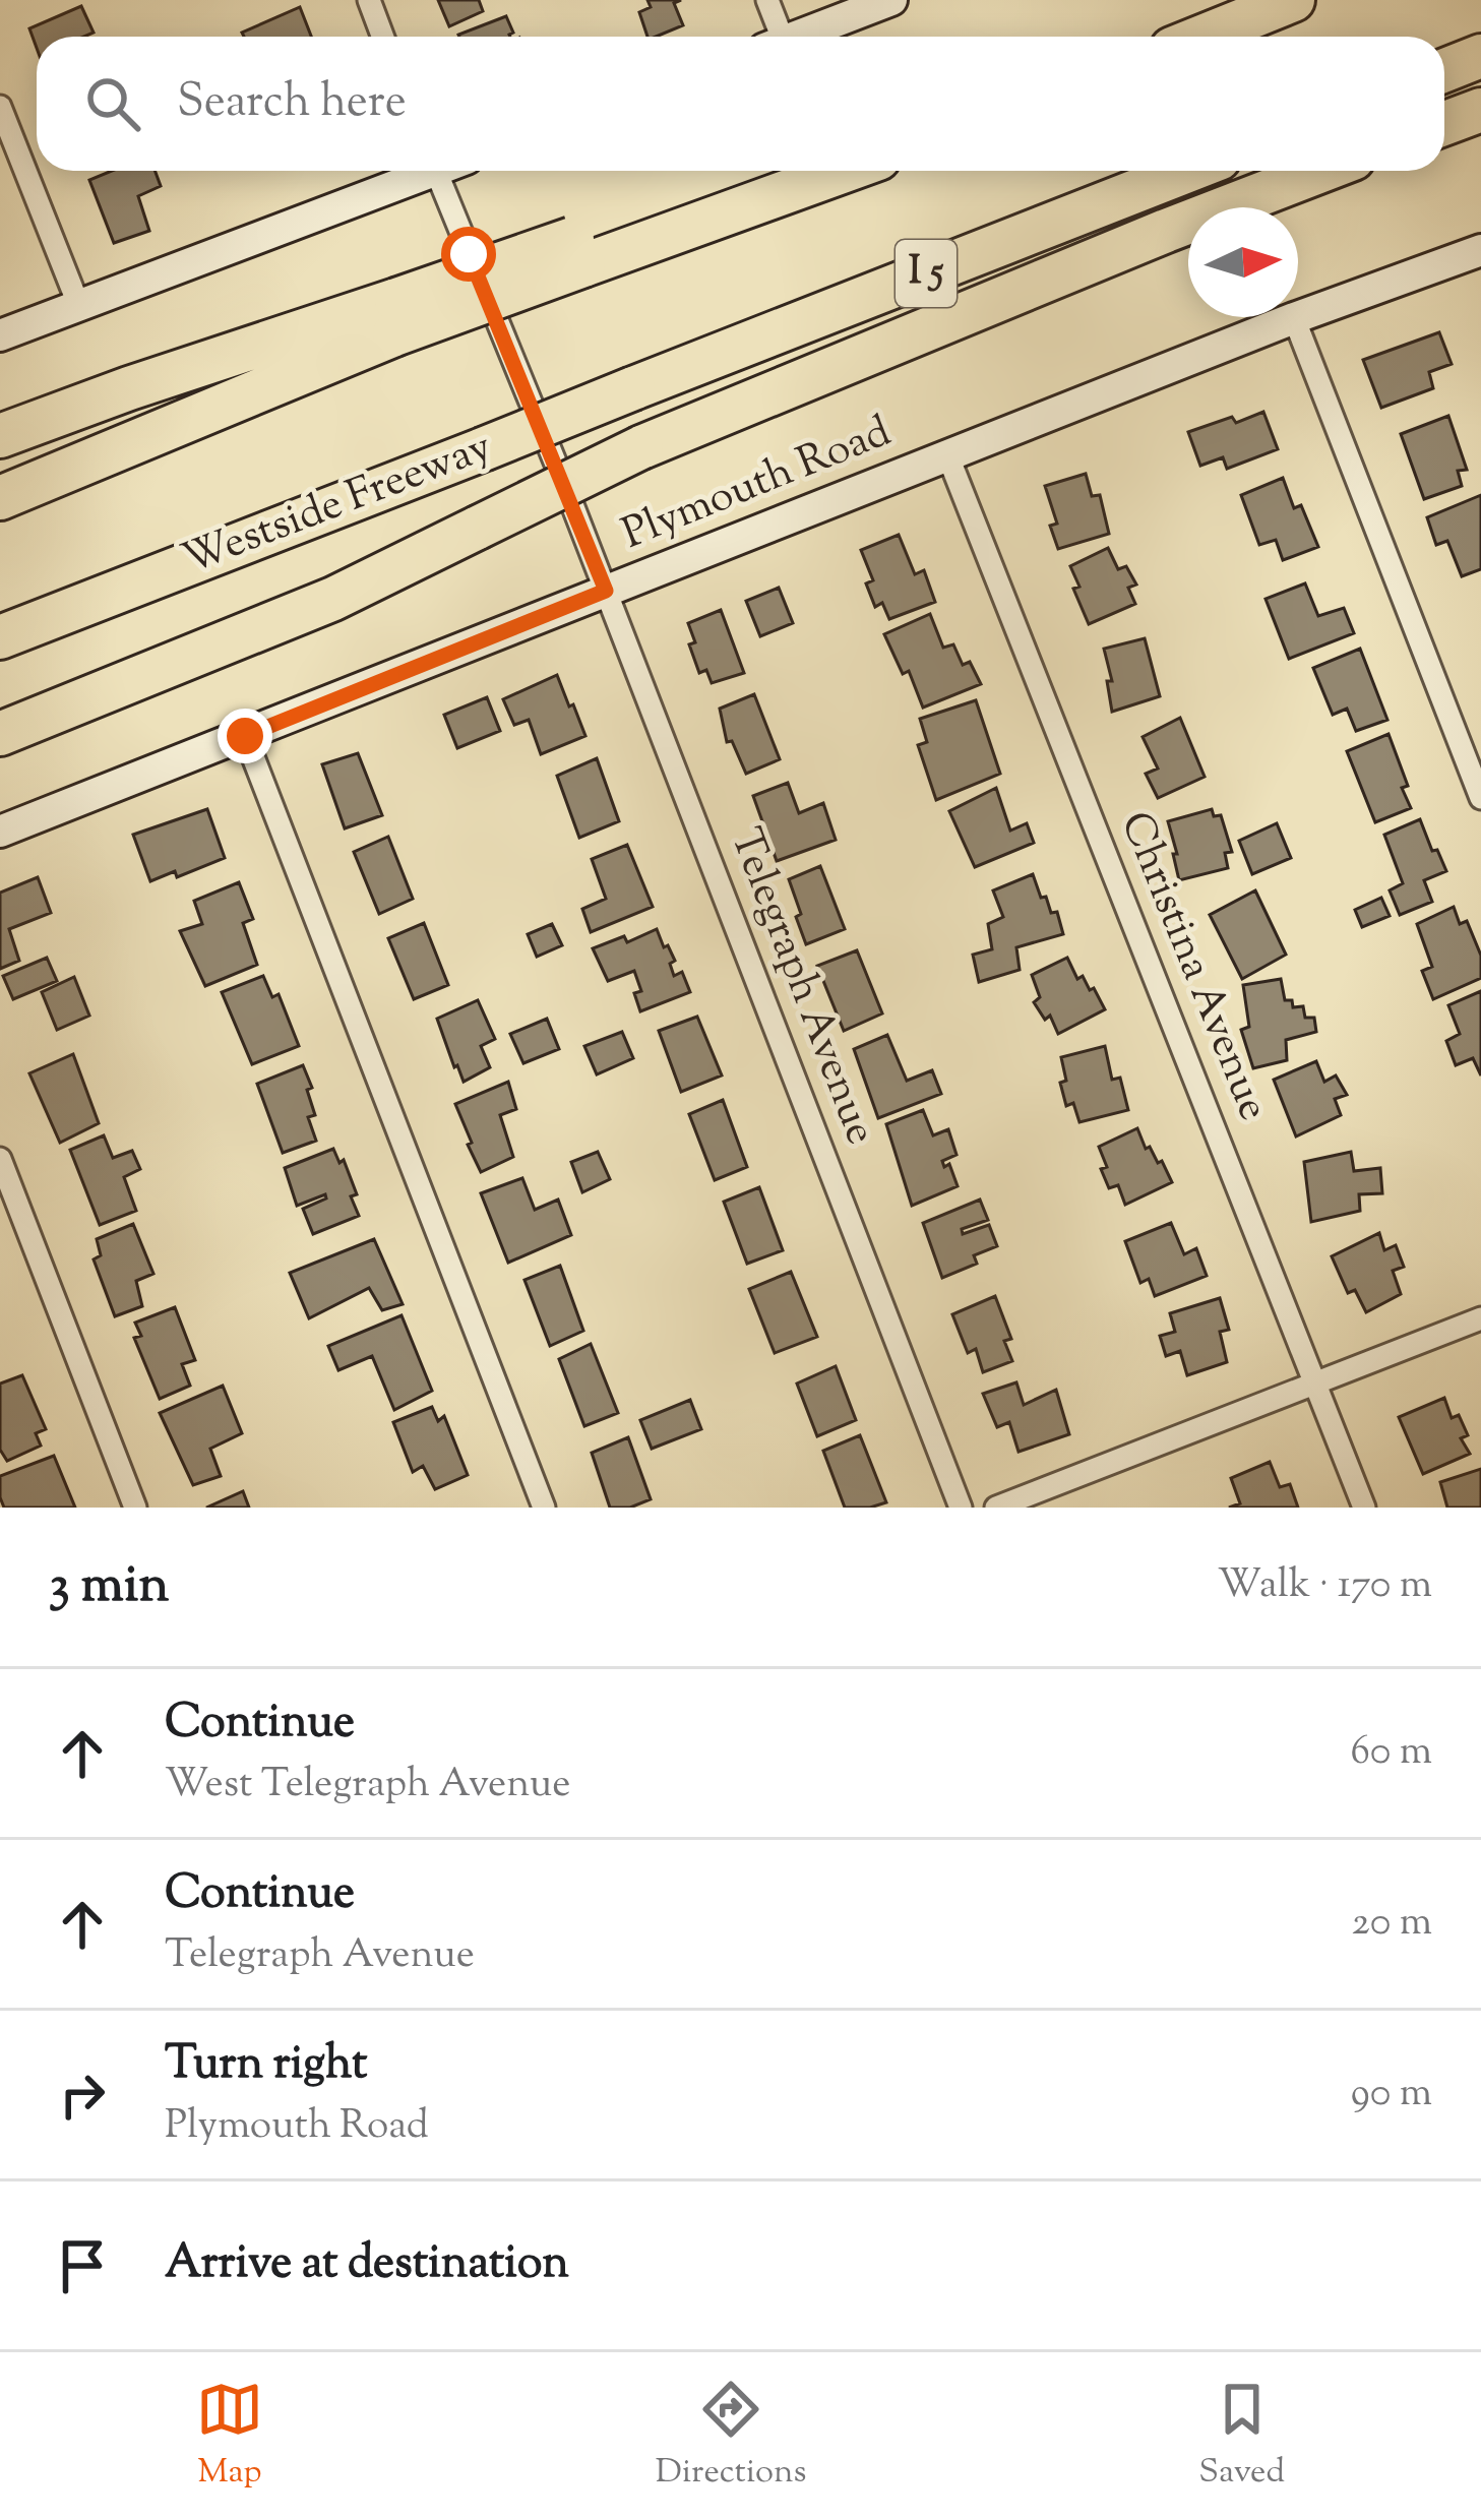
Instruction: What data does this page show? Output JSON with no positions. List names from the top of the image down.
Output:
{
  "streets": {
    "highway": ["I 5", "Westside Freeway"],
    "street": ["Plymouth Road", "Christina Avenue", "Telegraph Avenue"]
  },
  "crossings": [
    ["Plymouth Road", "Christina Avenue"],
    ["Plymouth Road", "Telegraph Avenue"]
  ],
  "north": "right",
  "page": {
    "search": "Search here",
    "heading": ["3 min", "Walk · 170 m"],
    "list": [
      ["Continue", "West Telegraph Avenue", "60 m"],
      ["Continue", "Telegraph Avenue", "20 m"],
      ["Turn right", "Plymouth Road", "90 m"],
      "Arrive at destination"
    ],
    "nav": ["Map", "Directions", "Saved"]
  }
}
